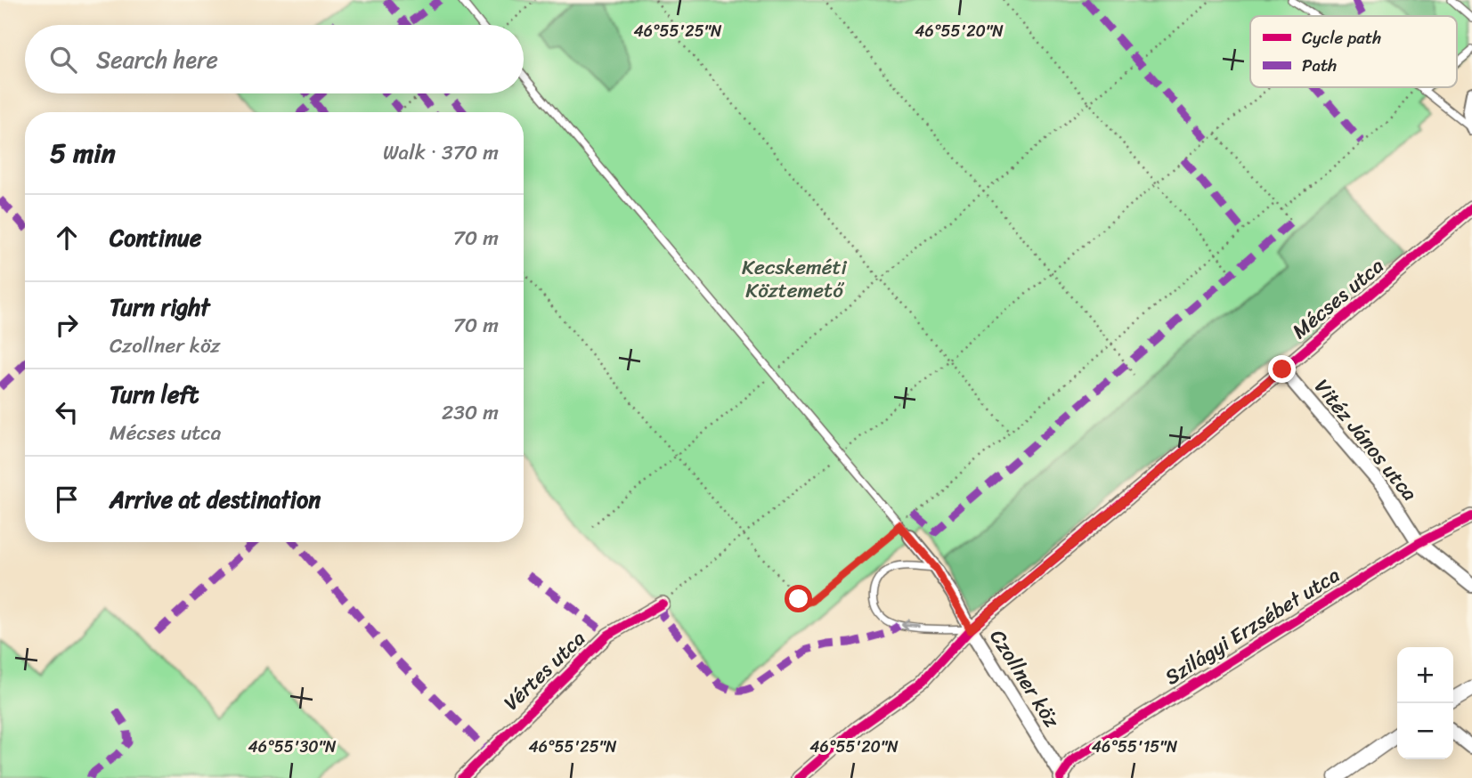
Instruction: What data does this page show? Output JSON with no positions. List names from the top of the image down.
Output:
{
  "streets": {
    "street": [
      "Mécses utca",
      "Vitéz János utca",
      "Szilágyi Erzsébet utca",
      "Vértes utca",
      "Czollner köz"
    ]
  },
  "crossings": [
    ["Mécses utca", "Vitéz János utca"],
    ["Mécses utca", "Czollner köz"],
    ["Vitéz János utca", "Szilágyi Erzsébet utca"],
    ["Szilágyi Erzsébet utca", "Czollner köz"]
  ],
  "parks": ["Kecskeméti Köztemető"],
  "legend": ["Cycle path", "Path"],
  "page": {
    "search": "Search here",
    "heading": ["5 min", "Walk · 370 m"],
    "list": [
      ["Continue", "70 m"],
      ["Turn right", "Czollner köz", "70 m"],
      ["Turn left", "Mécses utca", "230 m"],
      "Arrive at destination"
    ],
    "map_buttons": ["+", "−"]
  },
  "coordinates": [
    "46°55'25\"N",
    "46°55'20\"N",
    "46°55'30\"N",
    "46°55'15\"N"
  ]
}
